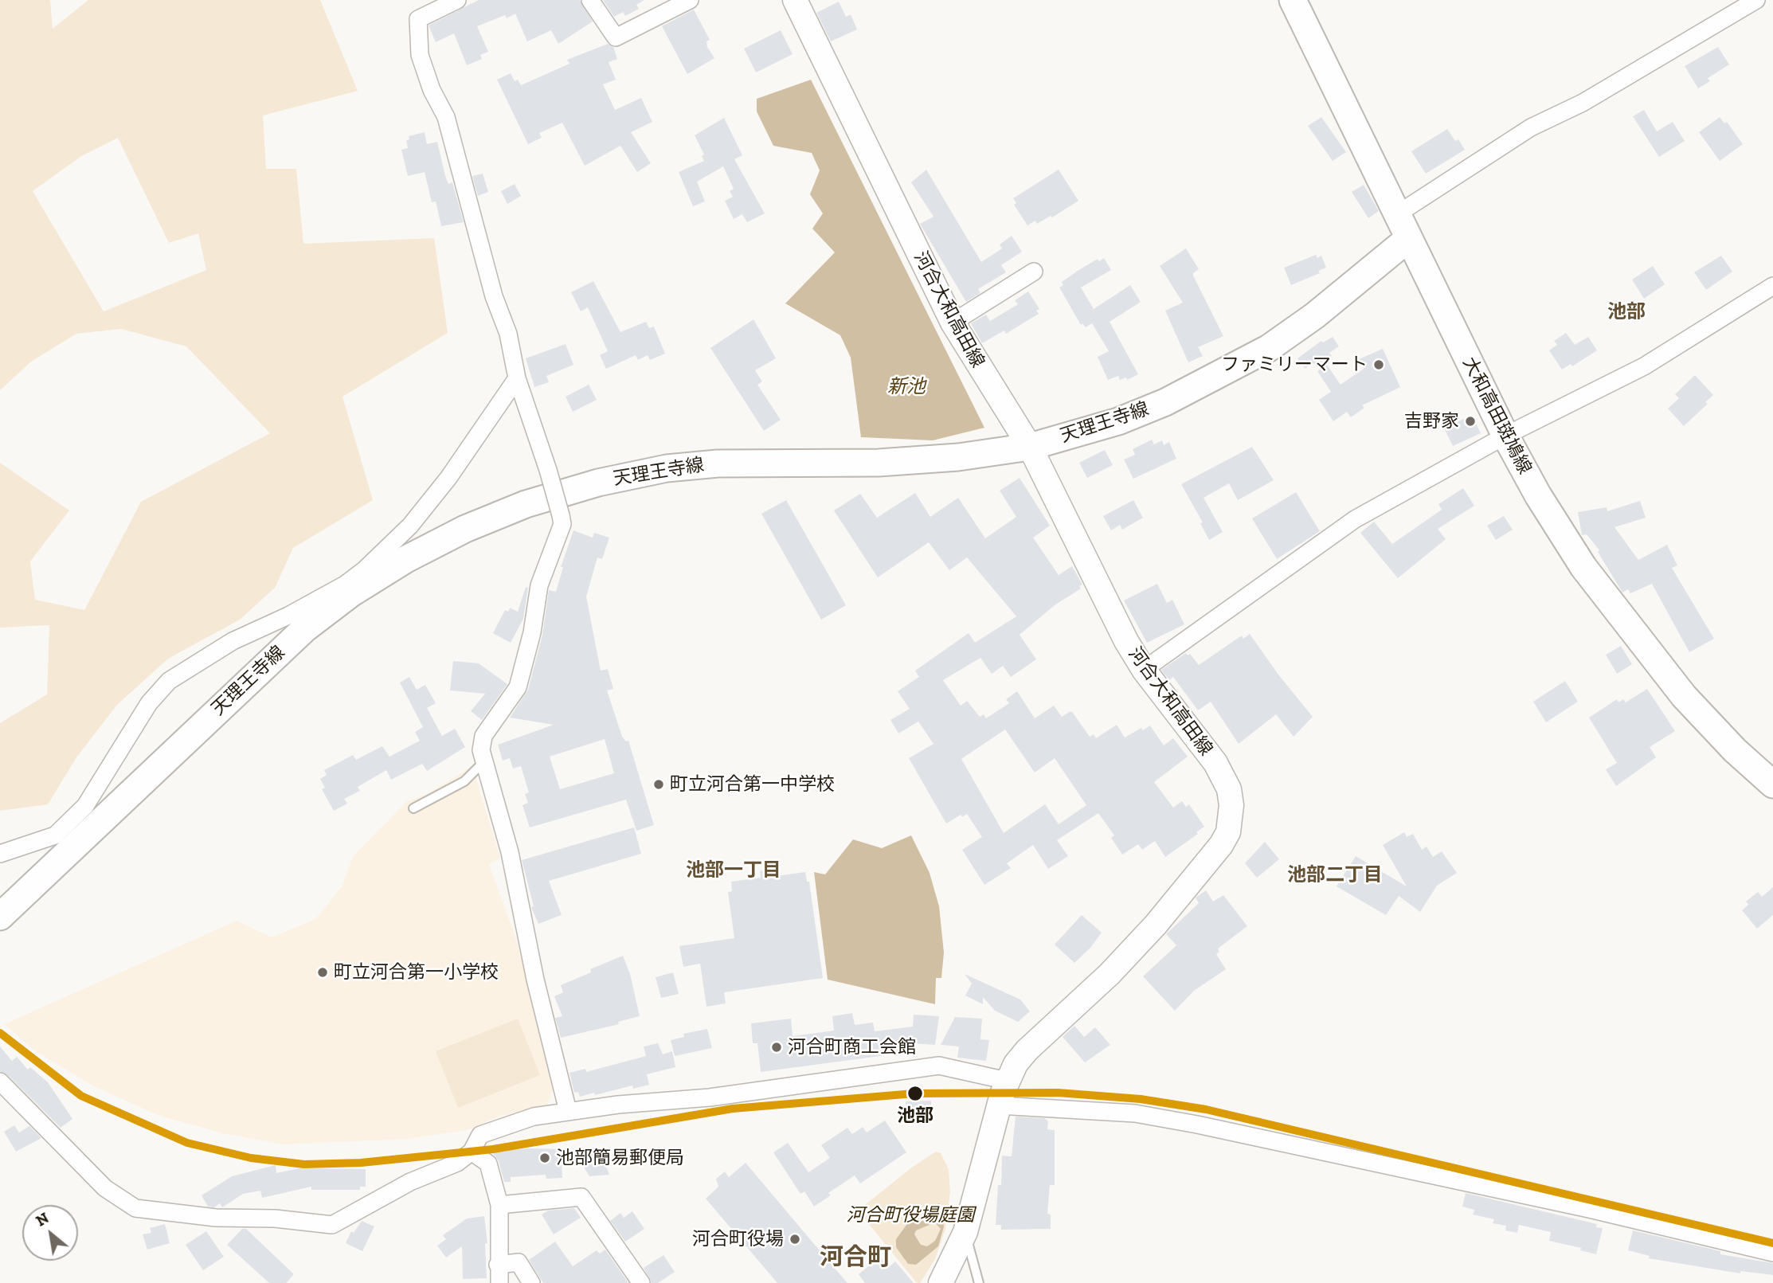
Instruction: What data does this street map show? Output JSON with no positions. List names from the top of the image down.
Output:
{
  "streets": {
    "main road": ["河合大和高田線", "大和高田斑鳩線", "天理王寺線"]
  },
  "crossings": [
    ["河合大和高田線", "天理王寺線"],
    ["大和高田斑鳩線", "天理王寺線"]
  ],
  "districts": [
    "池部",
    "池部一丁目",
    "池部二丁目",
    "河合町"
  ],
  "water": ["新池"],
  "parks": ["河合町役場庭園"],
  "places": [
    "ファミリーマート",
    "吉野家",
    "町立河合第一中学校",
    "町立河合第一小学校",
    "河合町商工会館",
    "池部",
    "池部簡易郵便局",
    "河合町役場"
  ],
  "north": "top left"
}
